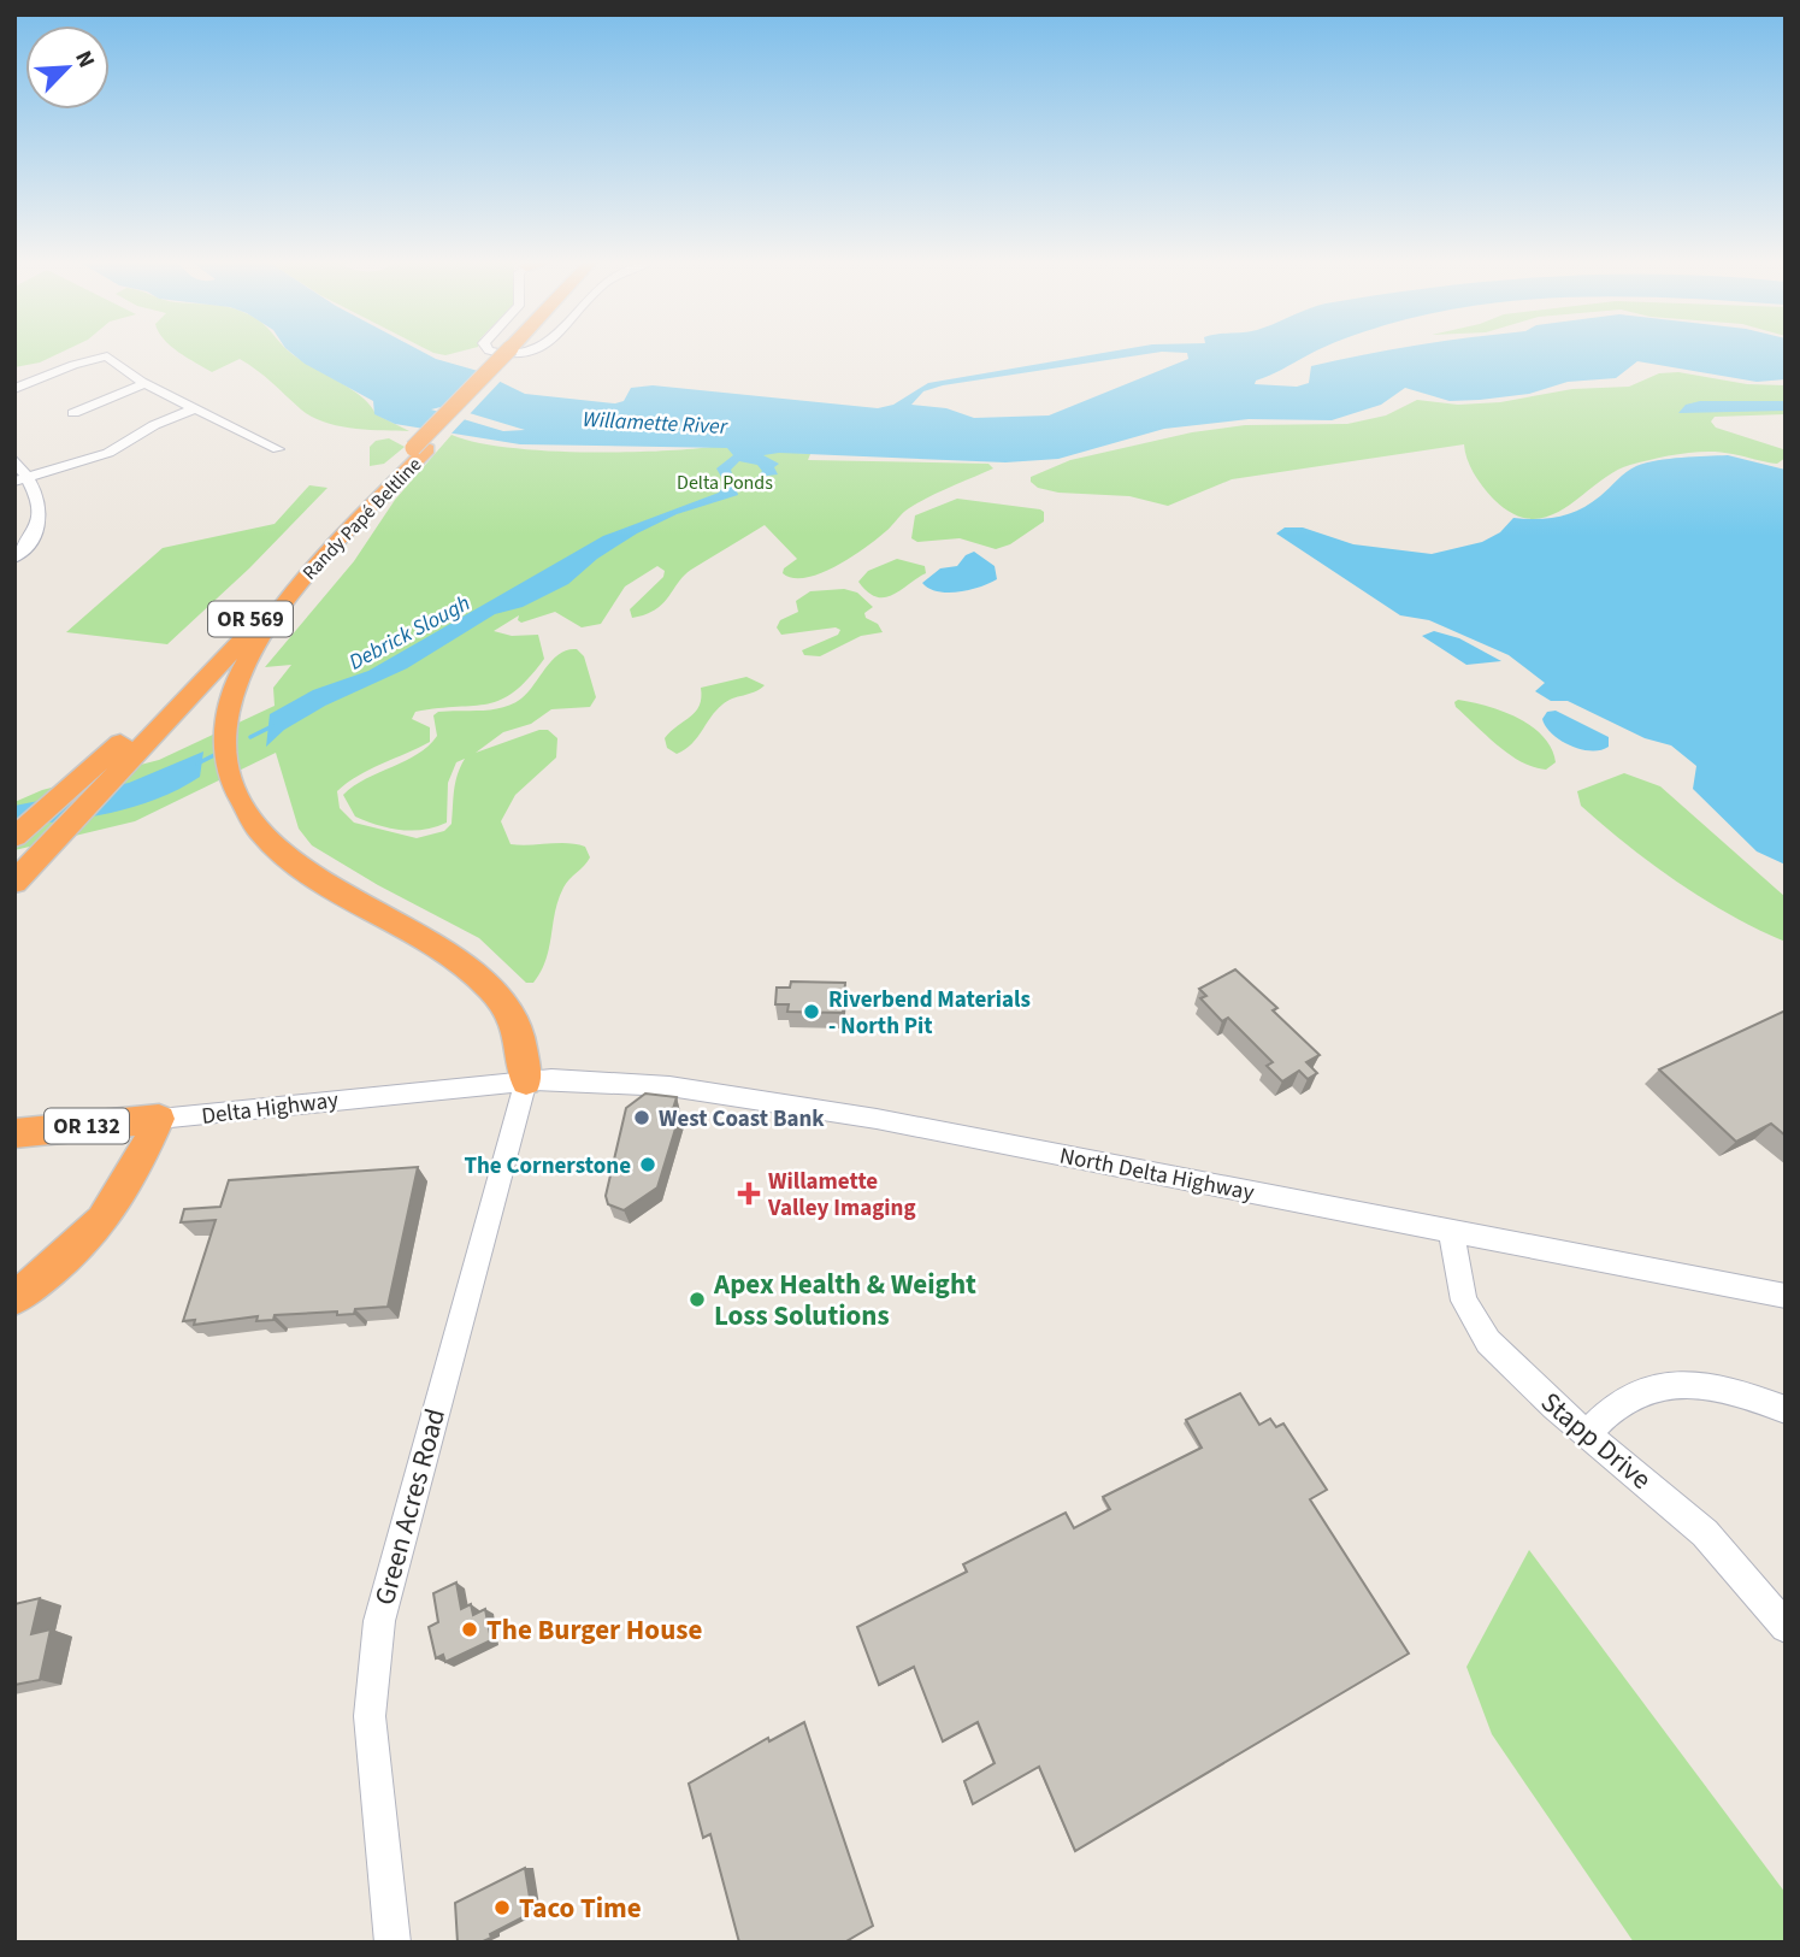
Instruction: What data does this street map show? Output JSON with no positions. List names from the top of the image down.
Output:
{
  "streets": {
    "highway": [
      "Randy Papé Beltline",
      "OR 569",
      "Delta Highway",
      "OR 132"
    ],
    "street": ["North Delta Highway", "Stapp Drive", "Green Acres Road"]
  },
  "crossings": [
    ["Delta Highway", "North Delta Highway"],
    ["Delta Highway", "Green Acres Road"],
    ["North Delta Highway", "Stapp Drive"],
    ["North Delta Highway", "Green Acres Road"]
  ],
  "water": ["Willamette River", "Debrick Slough"],
  "parks": ["Delta Ponds"],
  "places": {
    "other": [
      "Riverbend Materials - North Pit",
      "West Coast Bank",
      "The Cornerstone",
      "Apex Health & Weight Loss Solutions",
      "The Burger House",
      "Taco Time"
    ],
    "health": ["Willamette Valley Imaging"]
  },
  "north": "top right"
}
